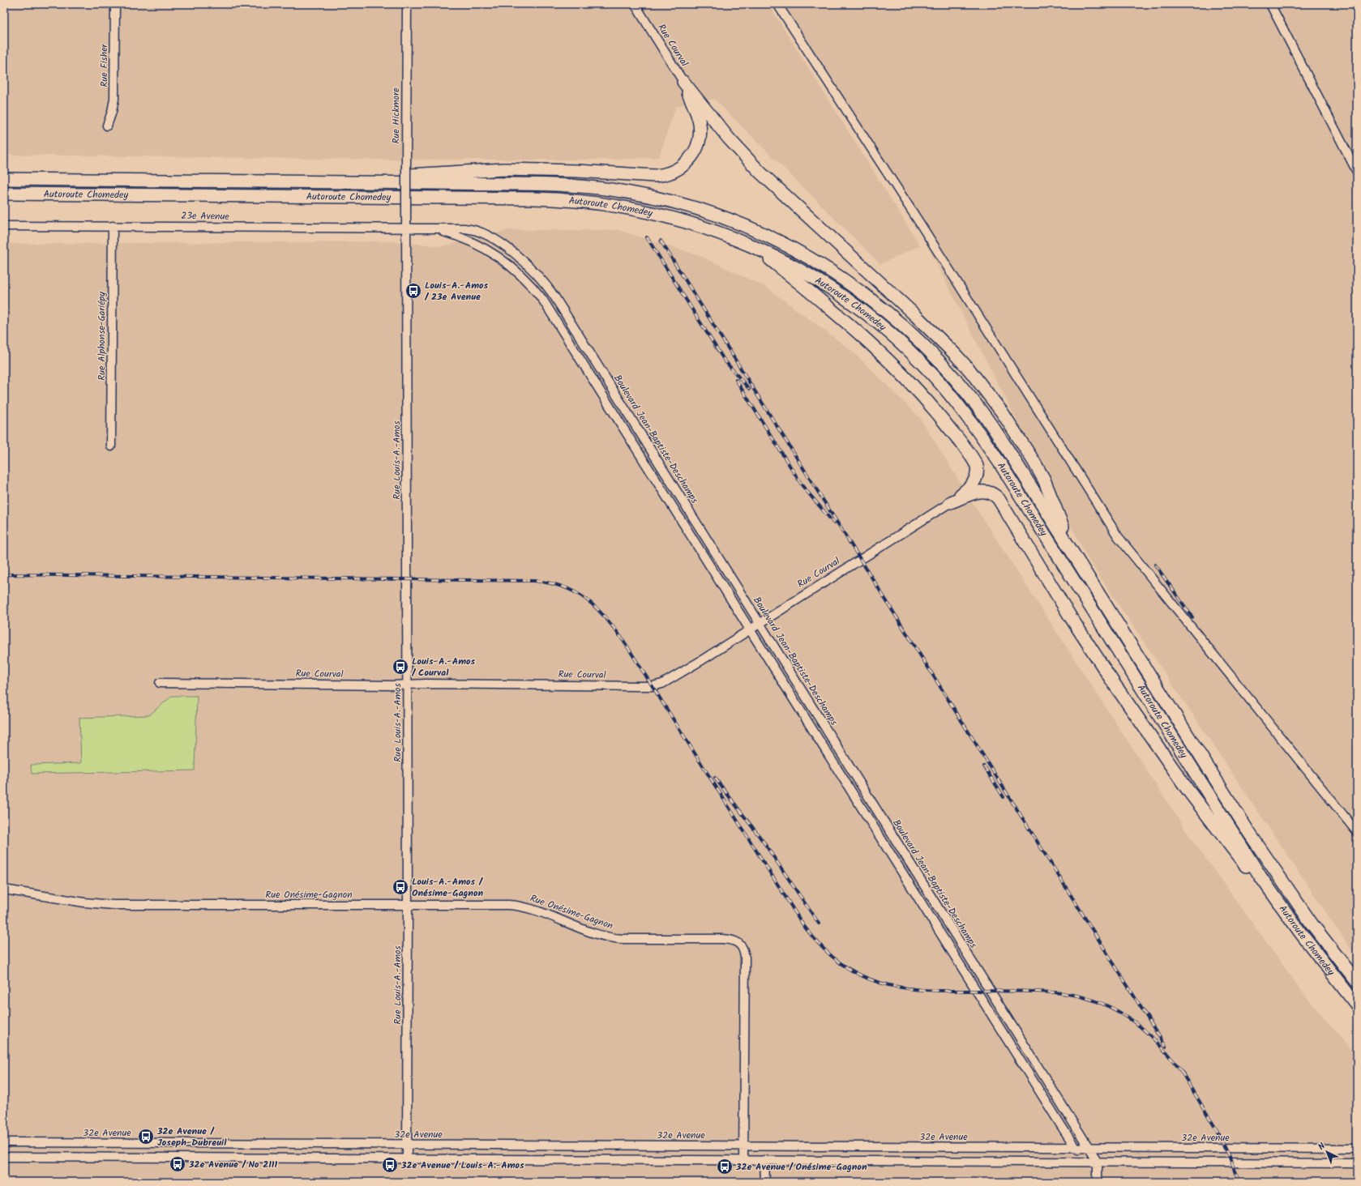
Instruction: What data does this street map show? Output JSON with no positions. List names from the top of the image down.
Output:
{
  "streets": {
    "highway": ["Autoroute Chomedey"],
    "street": [
      "Rue Courval",
      "Rue Fisher",
      "Rue Hickmore",
      "23e Avenue",
      "Rue Alphonse-Gariépy",
      "Boulevard Jean-Baptiste-Deschamps",
      "Rue Louis-A.-Amos",
      "Rue Onésime-Gagnon",
      "32e Avenue"
    ]
  },
  "crossings": [
    ["Rue Courval", "Boulevard Jean-Baptiste-Deschamps"],
    ["Rue Courval", "Rue Louis-A.-Amos"],
    ["Rue Hickmore", "23e Avenue"],
    ["Rue Hickmore", "Boulevard Jean-Baptiste-Deschamps"],
    ["Rue Hickmore", "Rue Louis-A.-Amos"],
    ["23e Avenue", "Rue Alphonse-Gariépy"],
    ["23e Avenue", "Boulevard Jean-Baptiste-Deschamps"],
    ["23e Avenue", "Rue Louis-A.-Amos"],
    ["Boulevard Jean-Baptiste-Deschamps", "Rue Louis-A.-Amos"],
    ["Boulevard Jean-Baptiste-Deschamps", "32e Avenue"],
    ["Rue Louis-A.-Amos", "Rue Onésime-Gagnon"],
    ["Rue Louis-A.-Amos", "32e Avenue"],
    ["Rue Onésime-Gagnon", "32e Avenue"]
  ],
  "places": {
    "bus stop": [
      "Louis-A.-Amos / 23e Avenue",
      "Louis-A.-Amos / Courval",
      "Louis-A.-Amos / Onésime-Gagnon",
      "32e Avenue / Joseph-Dubreuil",
      "32e Avenue / No 2111",
      "32e Avenue / Louis-A.-Amos",
      "32e Avenue / Onésime-Gagnon"
    ]
  },
  "north": "top left"
}
